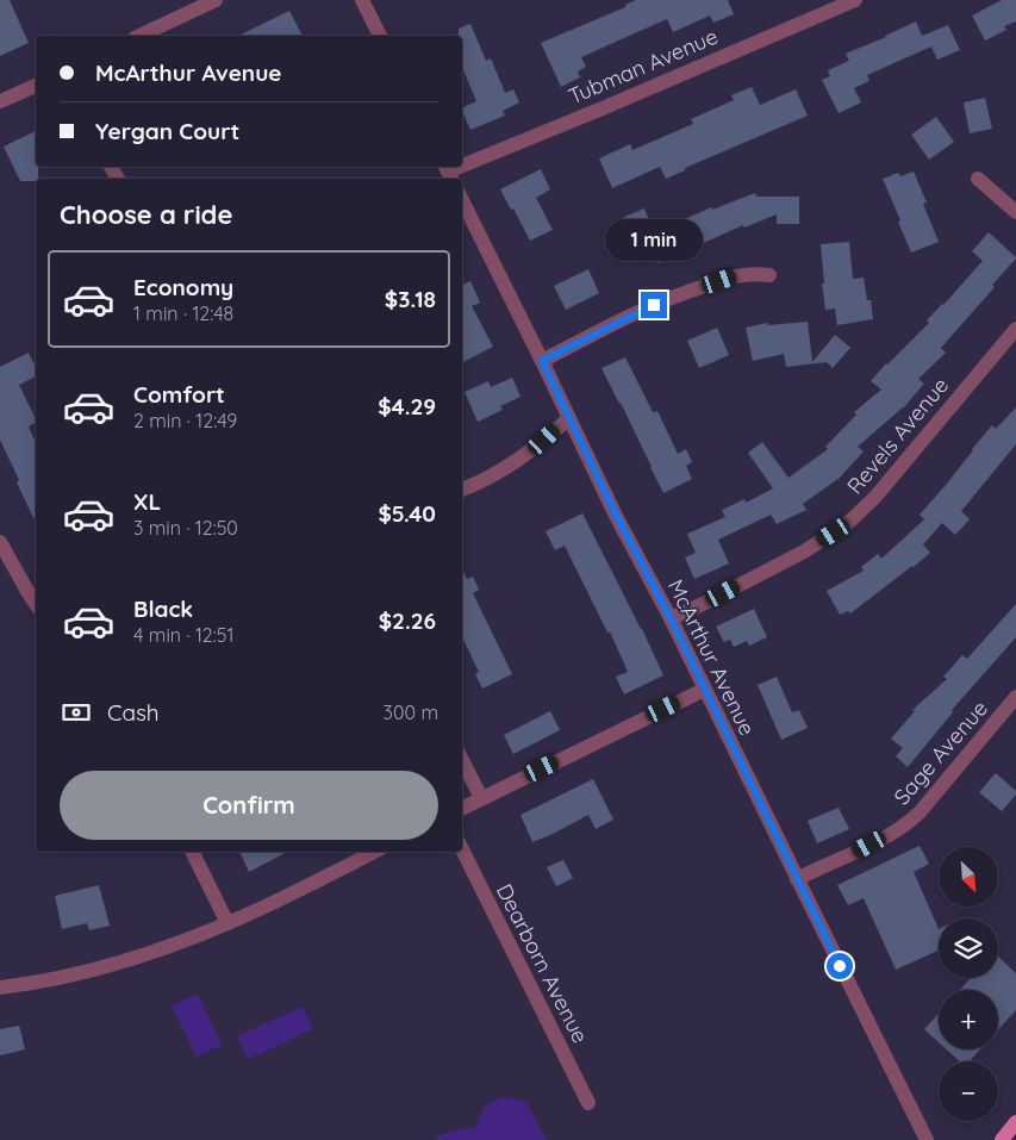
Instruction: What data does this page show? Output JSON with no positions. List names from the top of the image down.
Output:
{
  "streets": {
    "street": [
      "Tubman Avenue",
      "Revels Avenue",
      "McArthur Avenue",
      "Sage Avenue",
      "Dearborn Avenue"
    ]
  },
  "crossings": [
    ["Revels Avenue", "McArthur Avenue"],
    ["McArthur Avenue", "Sage Avenue"]
  ],
  "north": "bottom right",
  "page": {
    "banner": ["McArthur Avenue", "Yergan Court"],
    "heading": "Choose a ride",
    "bubble": "1 min",
    "list": [
      {
        "name": "Economy",
        "note": "1 min · 12:48",
        "value": "$3.18"
      },
      {
        "name": "Comfort",
        "note": "2 min · 12:49",
        "value": "$4.29"
      },
      {
        "name": "XL",
        "note": "3 min · 12:50",
        "value": "$5.40"
      },
      {
        "name": "Black",
        "note": "4 min · 12:51",
        "value": "$2.26"
      }
    ],
    "pay": ["Cash", "300 m"],
    "buttons": "Confirm",
    "map_buttons": ["+", "−"]
  }
}
